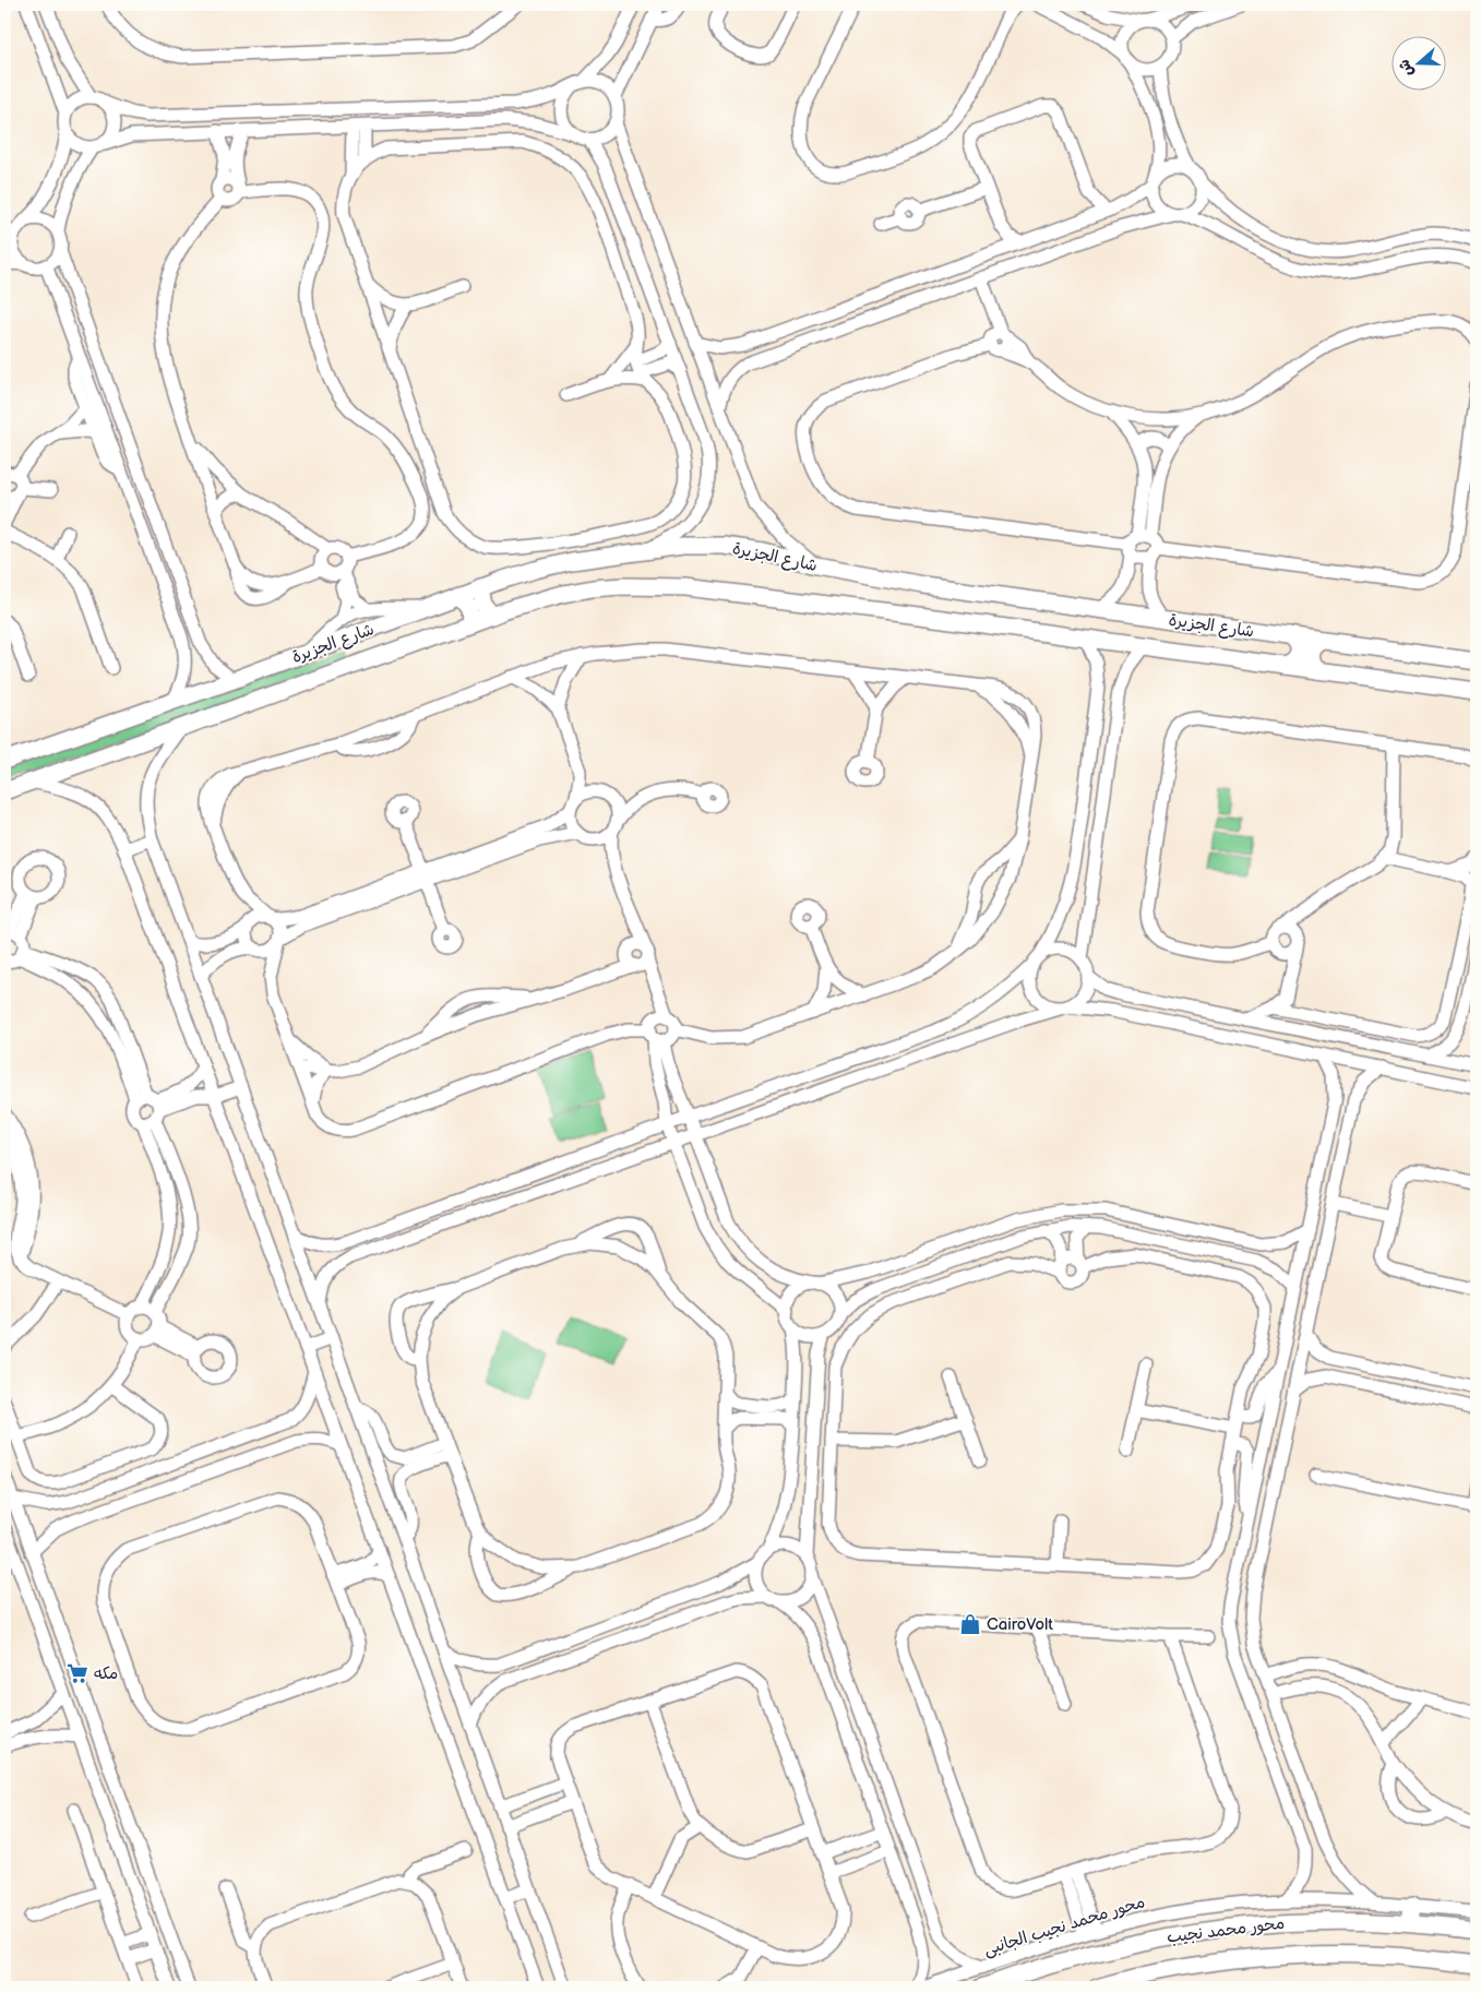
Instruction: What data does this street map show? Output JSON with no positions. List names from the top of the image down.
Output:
{
  "streets": {
    "main road": ["شارع الجزيرة", "محور محمد نجيب"],
    "street": ["محور محمد نجيب الجانبى"]
  },
  "places": {
    "shop": ["CairoVolt"],
    "supermarket": ["مكه"]
  },
  "north": "left"
}
